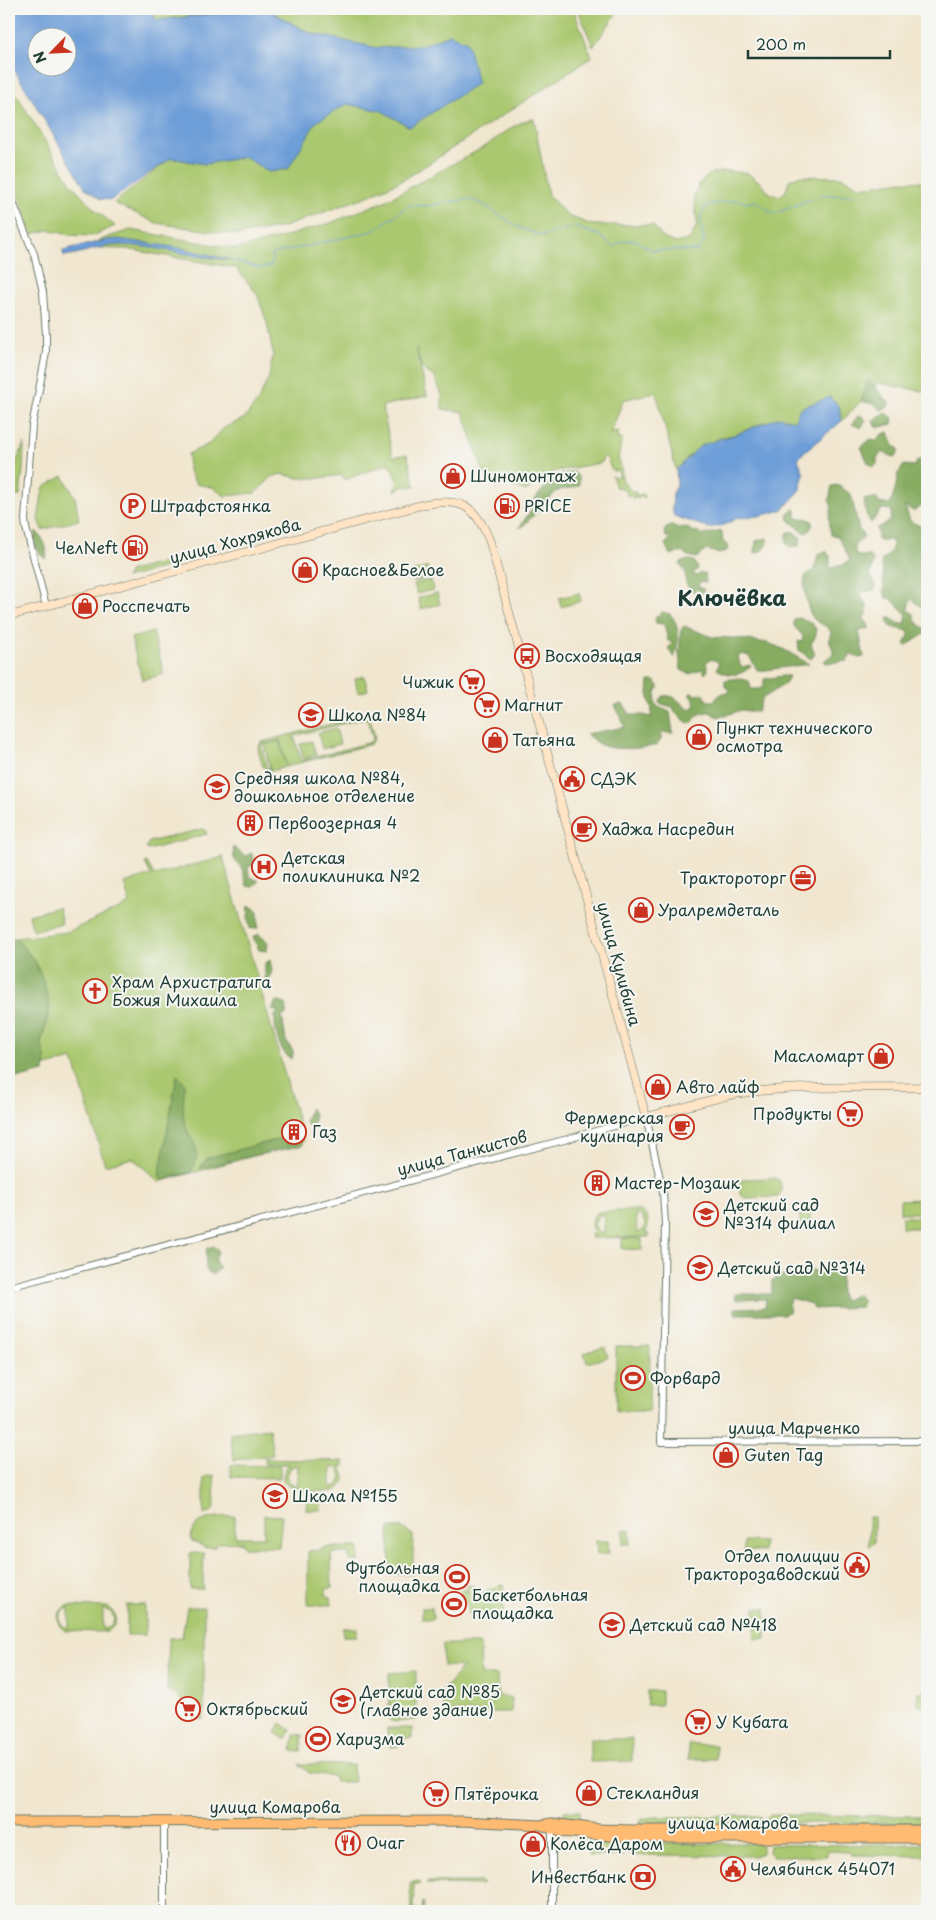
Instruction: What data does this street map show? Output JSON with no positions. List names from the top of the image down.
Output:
{
  "streets": {
    "main road": [
      "улица Хохрякова",
      "улица Кулибина",
      "улица Танкистов",
      "улица Комарова"
    ],
    "street": ["улица Марченко"]
  },
  "crossings": [
    ["улица Хохрякова", "улица Кулибина"],
    ["улица Кулибина", "улица Танкистов"],
    ["улица Кулибина", "улица Марченко"]
  ],
  "districts": ["Ключёвка"],
  "places": {
    "shop": [
      "Шиномонтаж",
      "Красное&Белое",
      "Росспечать",
      "Пункт технического осмотра",
      "Татьяна",
      "Уралремдеталь",
      "Масломарт",
      "Авто лайф",
      "Guten Tag",
      "Стекландия",
      "Колёса Даром"
    ],
    "parking": ["Штрафстоянка"],
    "fuel station": ["PRICE", "ЧелNeft"],
    "bus stop": ["Восходящая"],
    "supermarket": [
      "Чижик",
      "Магнит",
      "Продукты",
      "Октябрьский",
      "У Кубата",
      "Пятёрочка"
    ],
    "school or university": [
      "Школа №84",
      "Средняя школа №84, дошкольное отделение",
      "Детский сад №314 филиал",
      "Детский сад №314",
      "Школа №155",
      "Детский сад №418",
      "Детский сад №85 (главное здание)"
    ],
    "public building": ["СДЭК", "Отдел полиции Тракторозаводский", "Челябинск 454071"],
    "building": ["Первоозерная 4", "Газ", "Мастер-Мозаик"],
    "cafe": ["Хаджа Насредин", "Фермерская кулинария"],
    "hospital": ["Детская поликлиника №2"],
    "office": ["Трактороторг"],
    "church": ["Храм Архистратига Божия Михаила"],
    "sports": [
      "Форвард",
      "Футбольная площадка",
      "Баскетбольная площадка",
      "Харизма"
    ],
    "restaurant": ["Очаг"],
    "bank": ["Инвестбанк"]
  },
  "scale_bar": "200 m",
  "north": "bottom left"
}
